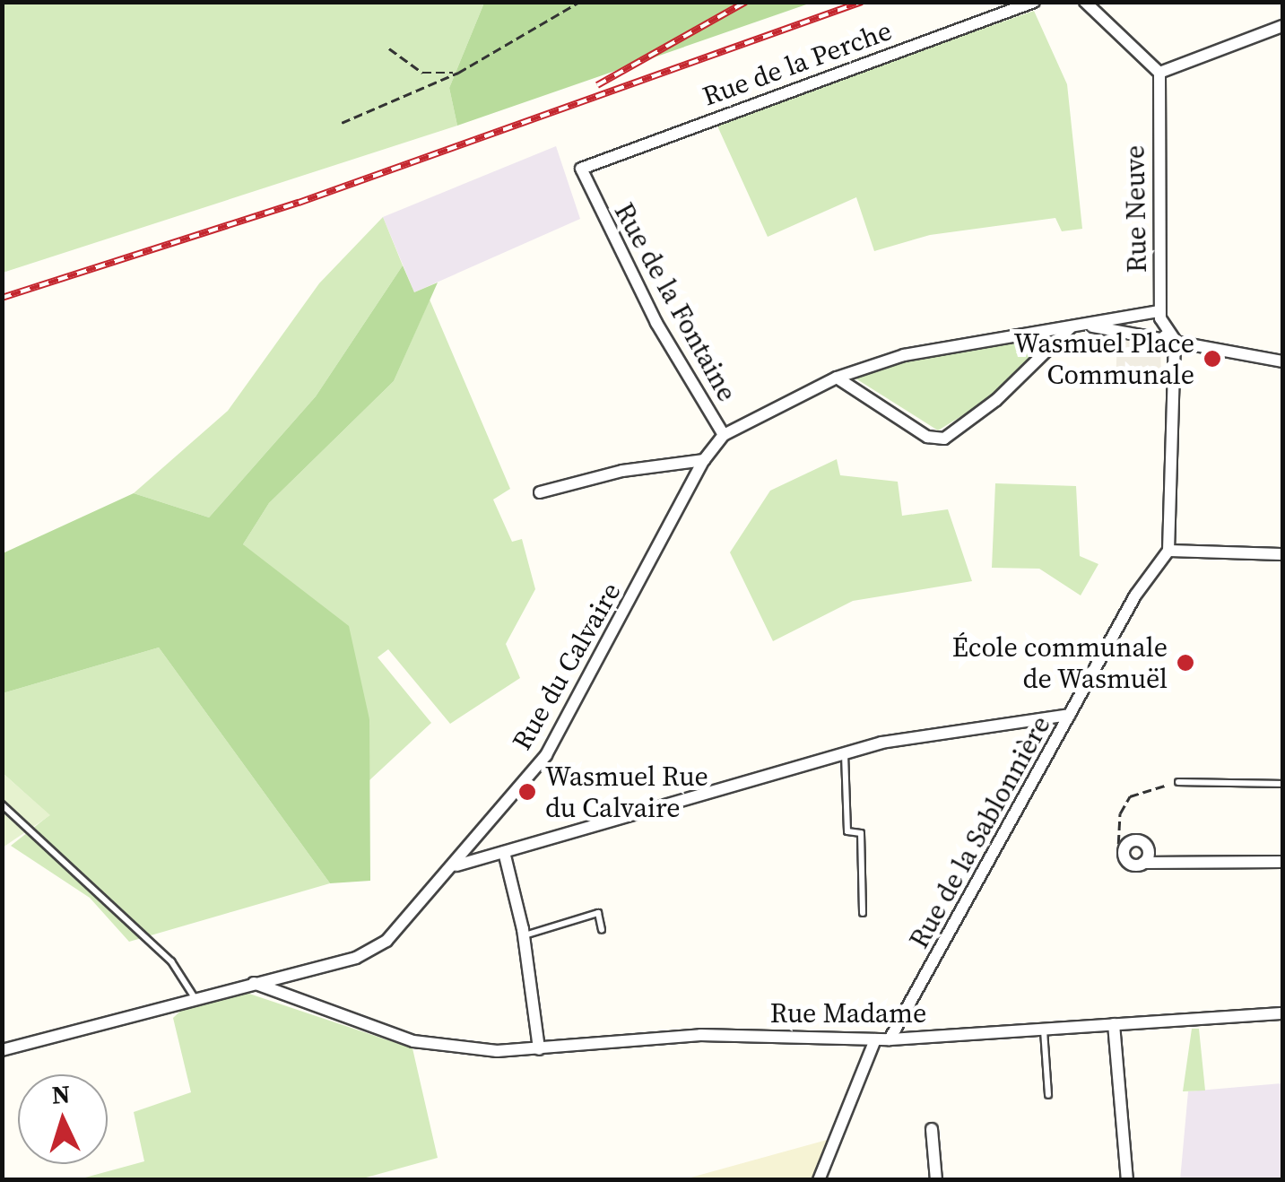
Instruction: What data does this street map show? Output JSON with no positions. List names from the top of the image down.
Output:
{
  "streets": {
    "street": [
      "Rue de la Perche",
      "Rue Neuve",
      "Rue de la Fontaine",
      "Rue du Calvaire",
      "Rue de la Sablonnière",
      "Rue Madame"
    ]
  },
  "crossings": [
    ["Rue de la Perche", "Rue de la Fontaine"],
    ["Rue de la Fontaine", "Rue du Calvaire"],
    ["Rue du Calvaire", "Rue Madame"],
    ["Rue de la Sablonnière", "Rue Madame"]
  ],
  "places": ["Wasmuel Place Communale", "École communale de Wasmuël", "Wasmuel Rue du Calvaire"],
  "north": "top"
}
